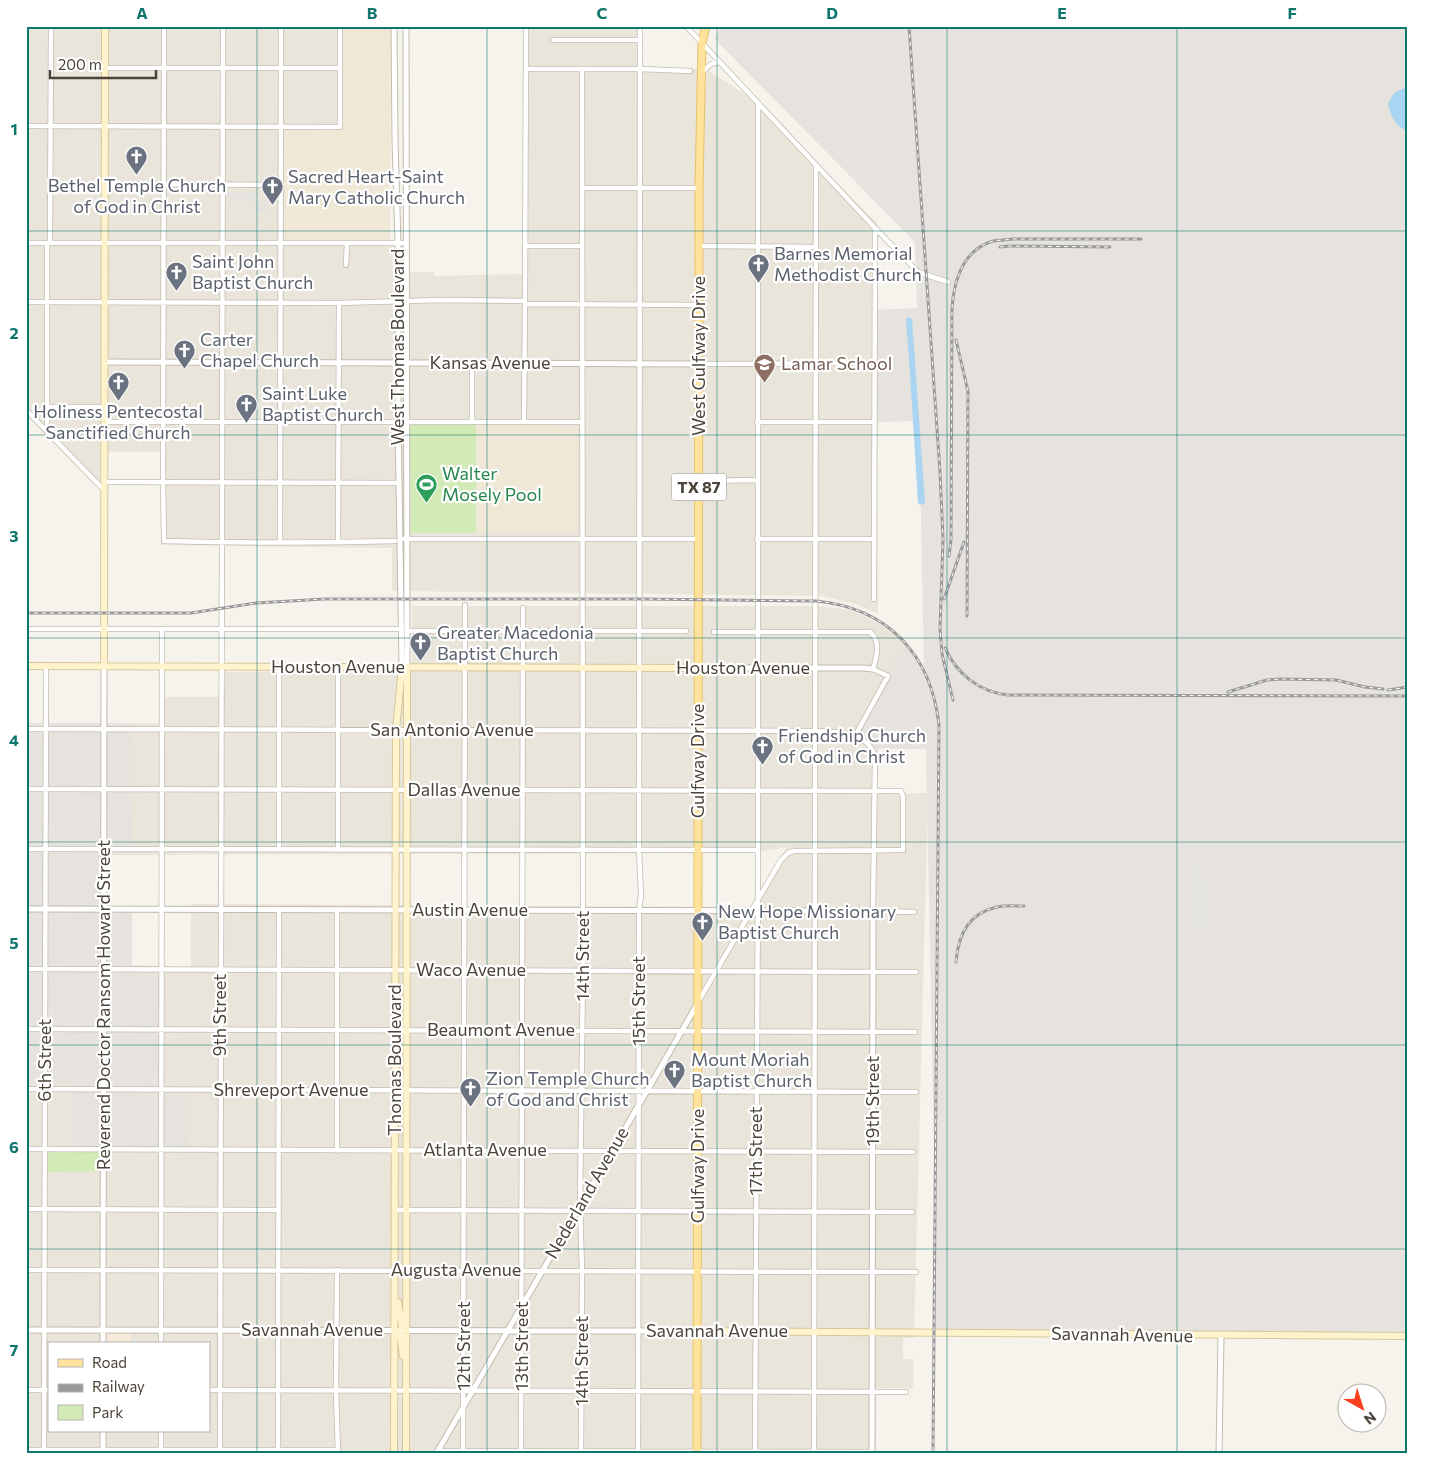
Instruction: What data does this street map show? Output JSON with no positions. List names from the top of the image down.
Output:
{
  "streets": {
    "main road": [
      "West Gulfway Drive",
      "TX 87",
      "Houston Avenue",
      "Gulfway Drive",
      "Thomas Boulevard",
      "Savannah Avenue"
    ],
    "street": [
      "West Thomas Boulevard",
      "Kansas Avenue",
      "San Antonio Avenue",
      "Dallas Avenue",
      "Austin Avenue",
      "14th Street",
      "Waco Avenue",
      "15th Street",
      "Reverend Doctor Ransom Howard Street",
      "9th Street",
      "Beaumont Avenue",
      "6th Street",
      "Shreveport Avenue",
      "19th Street",
      "Atlanta Avenue",
      "17th Street",
      "Nederland Avenue",
      "Augusta Avenue",
      "12th Street",
      "13th Street"
    ]
  },
  "crossings": [
    ["West Thomas Boulevard", "Kansas Avenue"],
    ["West Thomas Boulevard", "Houston Avenue"],
    ["West Thomas Boulevard", "Thomas Boulevard"],
    ["West Gulfway Drive", "Kansas Avenue"],
    ["West Gulfway Drive", "TX 87"],
    ["West Gulfway Drive", "Houston Avenue"],
    ["West Gulfway Drive", "Gulfway Drive"],
    ["Kansas Avenue", "14th Street"],
    ["Kansas Avenue", "15th Street"],
    ["Kansas Avenue", "9th Street"],
    ["Kansas Avenue", "17th Street"],
    ["Houston Avenue", "San Antonio Avenue"],
    ["Houston Avenue", "Gulfway Drive"],
    ["Houston Avenue", "14th Street"],
    ["Houston Avenue", "15th Street"],
    ["Houston Avenue", "Reverend Doctor Ransom Howard Street"],
    ["Houston Avenue", "9th Street"],
    ["Houston Avenue", "6th Street"],
    ["Houston Avenue", "Thomas Boulevard"],
    ["Houston Avenue", "17th Street"],
    ["Houston Avenue", "12th Street"],
    ["Houston Avenue", "13th Street"],
    ["San Antonio Avenue", "Gulfway Drive"],
    ["San Antonio Avenue", "14th Street"],
    ["San Antonio Avenue", "15th Street"],
    ["San Antonio Avenue", "Reverend Doctor Ransom Howard Street"],
    ["San Antonio Avenue", "9th Street"],
    ["San Antonio Avenue", "6th Street"],
    ["San Antonio Avenue", "Thomas Boulevard"],
    ["San Antonio Avenue", "19th Street"],
    ["San Antonio Avenue", "17th Street"],
    ["San Antonio Avenue", "12th Street"],
    ["San Antonio Avenue", "13th Street"],
    ["Gulfway Drive", "Dallas Avenue"],
    ["Gulfway Drive", "Austin Avenue"],
    ["Gulfway Drive", "Waco Avenue"],
    ["Gulfway Drive", "Beaumont Avenue"],
    ["Gulfway Drive", "Shreveport Avenue"],
    ["Gulfway Drive", "Atlanta Avenue"],
    ["Gulfway Drive", "Nederland Avenue"],
    ["Gulfway Drive", "Augusta Avenue"],
    ["Gulfway Drive", "Savannah Avenue"],
    ["Dallas Avenue", "14th Street"],
    ["Dallas Avenue", "15th Street"],
    ["Dallas Avenue", "Reverend Doctor Ransom Howard Street"],
    ["Dallas Avenue", "9th Street"],
    ["Dallas Avenue", "6th Street"],
    ["Dallas Avenue", "Thomas Boulevard"],
    ["Dallas Avenue", "19th Street"],
    ["Dallas Avenue", "17th Street"],
    ["Dallas Avenue", "12th Street"],
    ["Dallas Avenue", "13th Street"],
    ["Austin Avenue", "14th Street"],
    ["Austin Avenue", "15th Street"],
    ["Austin Avenue", "Reverend Doctor Ransom Howard Street"],
    ["Austin Avenue", "9th Street"],
    ["Austin Avenue", "6th Street"],
    ["Austin Avenue", "Thomas Boulevard"],
    ["Austin Avenue", "19th Street"],
    ["Austin Avenue", "17th Street"],
    ["Austin Avenue", "Nederland Avenue"],
    ["Austin Avenue", "12th Street"],
    ["Austin Avenue", "13th Street"],
    ["14th Street", "Waco Avenue"],
    ["14th Street", "Beaumont Avenue"],
    ["14th Street", "Shreveport Avenue"],
    ["14th Street", "Atlanta Avenue"],
    ["14th Street", "Nederland Avenue"],
    ["14th Street", "Augusta Avenue"],
    ["14th Street", "Savannah Avenue"],
    ["Waco Avenue", "15th Street"],
    ["Waco Avenue", "Reverend Doctor Ransom Howard Street"],
    ["Waco Avenue", "9th Street"],
    ["Waco Avenue", "6th Street"],
    ["Waco Avenue", "Thomas Boulevard"],
    ["Waco Avenue", "19th Street"],
    ["Waco Avenue", "17th Street"],
    ["Waco Avenue", "Nederland Avenue"],
    ["Waco Avenue", "12th Street"],
    ["Waco Avenue", "13th Street"],
    ["15th Street", "Beaumont Avenue"],
    ["15th Street", "Shreveport Avenue"],
    ["15th Street", "Atlanta Avenue"],
    ["15th Street", "Nederland Avenue"],
    ["15th Street", "Augusta Avenue"],
    ["15th Street", "Savannah Avenue"],
    ["Reverend Doctor Ransom Howard Street", "Beaumont Avenue"],
    ["Reverend Doctor Ransom Howard Street", "Shreveport Avenue"],
    ["Reverend Doctor Ransom Howard Street", "Atlanta Avenue"],
    ["Reverend Doctor Ransom Howard Street", "Augusta Avenue"],
    ["Reverend Doctor Ransom Howard Street", "Savannah Avenue"],
    ["9th Street", "Beaumont Avenue"],
    ["9th Street", "Shreveport Avenue"],
    ["9th Street", "Atlanta Avenue"],
    ["9th Street", "Augusta Avenue"],
    ["9th Street", "Savannah Avenue"],
    ["Beaumont Avenue", "6th Street"],
    ["Beaumont Avenue", "Thomas Boulevard"],
    ["Beaumont Avenue", "19th Street"],
    ["Beaumont Avenue", "17th Street"],
    ["Beaumont Avenue", "Nederland Avenue"],
    ["Beaumont Avenue", "12th Street"],
    ["Beaumont Avenue", "13th Street"],
    ["6th Street", "Shreveport Avenue"],
    ["6th Street", "Atlanta Avenue"],
    ["6th Street", "Augusta Avenue"],
    ["6th Street", "Savannah Avenue"],
    ["Thomas Boulevard", "Shreveport Avenue"],
    ["Thomas Boulevard", "Atlanta Avenue"],
    ["Thomas Boulevard", "Augusta Avenue"],
    ["Thomas Boulevard", "Savannah Avenue"],
    ["Shreveport Avenue", "19th Street"],
    ["Shreveport Avenue", "17th Street"],
    ["Shreveport Avenue", "Nederland Avenue"],
    ["Shreveport Avenue", "12th Street"],
    ["Shreveport Avenue", "13th Street"],
    ["19th Street", "Atlanta Avenue"],
    ["19th Street", "Augusta Avenue"],
    ["19th Street", "Savannah Avenue"],
    ["Atlanta Avenue", "17th Street"],
    ["Atlanta Avenue", "Nederland Avenue"],
    ["Atlanta Avenue", "12th Street"],
    ["Atlanta Avenue", "13th Street"],
    ["17th Street", "Nederland Avenue"],
    ["17th Street", "Augusta Avenue"],
    ["17th Street", "Savannah Avenue"],
    ["Nederland Avenue", "Augusta Avenue"],
    ["Nederland Avenue", "Savannah Avenue"],
    ["Nederland Avenue", "12th Street"],
    ["Nederland Avenue", "13th Street"],
    ["Augusta Avenue", "12th Street"],
    ["Augusta Avenue", "13th Street"],
    ["Savannah Avenue", "12th Street"],
    ["Savannah Avenue", "13th Street"]
  ],
  "places": {
    "church": [
      "Bethel Temple Church of God in Christ",
      "Sacred Heart-Saint Mary Catholic Church",
      "Barnes Memorial Methodist Church",
      "Saint John Baptist Church",
      "Carter Chapel Church",
      "Holiness Pentecostal Sanctified Church",
      "Saint Luke Baptist Church",
      "Greater Macedonia Baptist Church",
      "Friendship Church of God in Christ",
      "New Hope Missionary Baptist Church",
      "Mount Moriah Baptist Church",
      "Zion Temple Church of God and Christ"
    ],
    "school or university": ["Lamar School"],
    "sports": ["Walter Mosely Pool"]
  },
  "legend": ["Road", "Railway", "Park"],
  "scale_bar": "200 m",
  "north": "bottom right",
  "grid": {
    "columns": [
      "A",
      "B",
      "C",
      "D",
      "E",
      "F"
    ],
    "rows": [
      "1",
      "2",
      "3",
      "4",
      "5",
      "6",
      "7"
    ]
  }
}
